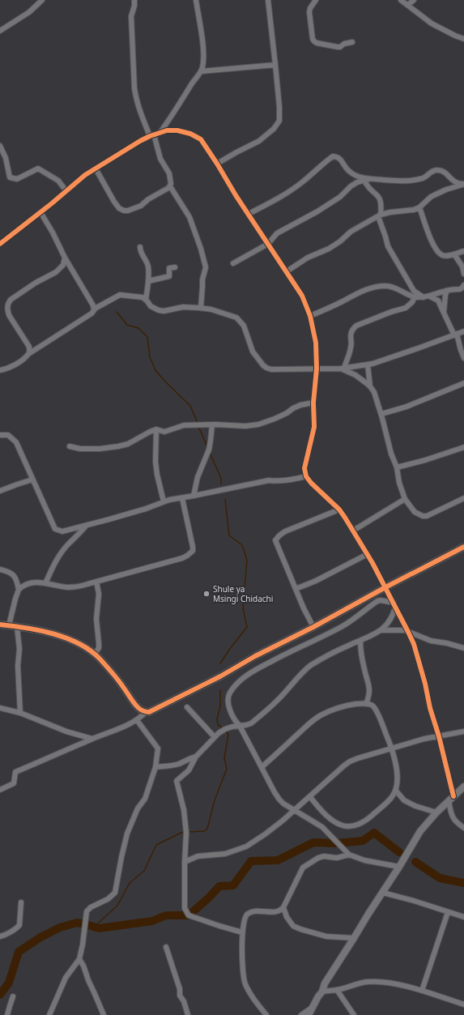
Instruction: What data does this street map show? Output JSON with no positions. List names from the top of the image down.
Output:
{
  "places": ["Shule ya Msingi Chidachi"]
}
